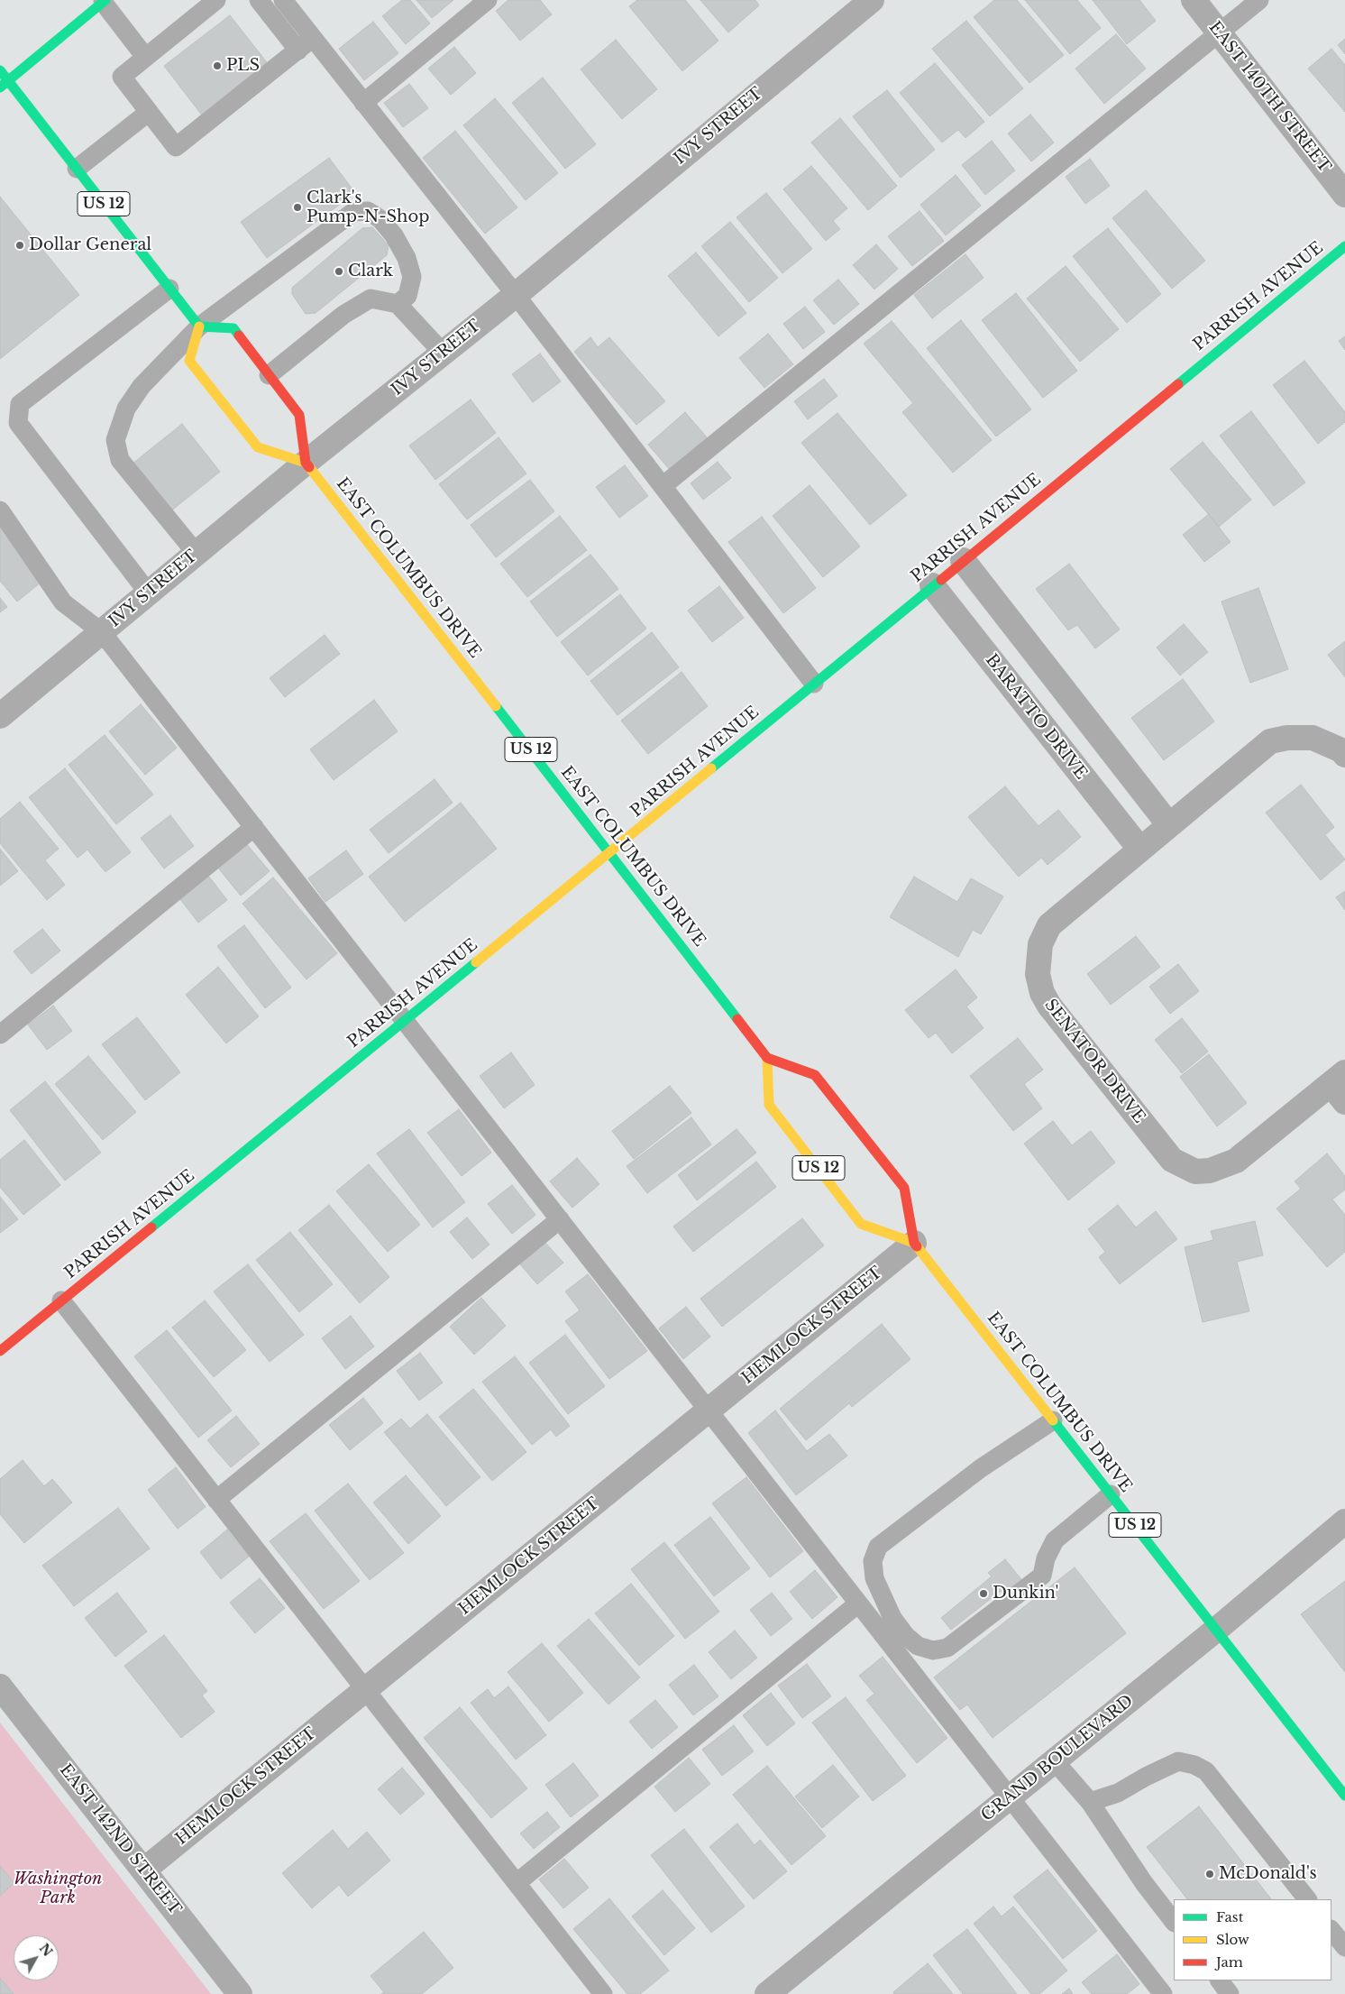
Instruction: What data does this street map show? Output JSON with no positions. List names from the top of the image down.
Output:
{
  "streets": {
    "main road": ["US 12", "PARRISH AVENUE", "EAST COLUMBUS DRIVE"],
    "street": [
      "EAST 140TH STREET",
      "IVY STREET",
      "BARATTO DRIVE",
      "SENATOR DRIVE",
      "HEMLOCK STREET",
      "GRAND BOULEVARD",
      "EAST 142ND STREET"
    ]
  },
  "crossings": [
    ["IVY STREET", "EAST COLUMBUS DRIVE"],
    ["US 12", "EAST COLUMBUS DRIVE"],
    ["US 12", "HEMLOCK STREET"],
    ["PARRISH AVENUE", "EAST COLUMBUS DRIVE"],
    ["PARRISH AVENUE", "BARATTO DRIVE"],
    ["EAST COLUMBUS DRIVE", "HEMLOCK STREET"],
    ["EAST COLUMBUS DRIVE", "GRAND BOULEVARD"],
    ["BARATTO DRIVE", "SENATOR DRIVE"],
    ["HEMLOCK STREET", "EAST 142ND STREET"]
  ],
  "parks": ["Washington Park"],
  "places": [
    "PLS",
    "Clark's Pump-N-Shop",
    "Dollar General",
    "Clark",
    "Dunkin'",
    "McDonald's"
  ],
  "legend": ["Fast", "Slow", "Jam"],
  "north": "top right"
}
